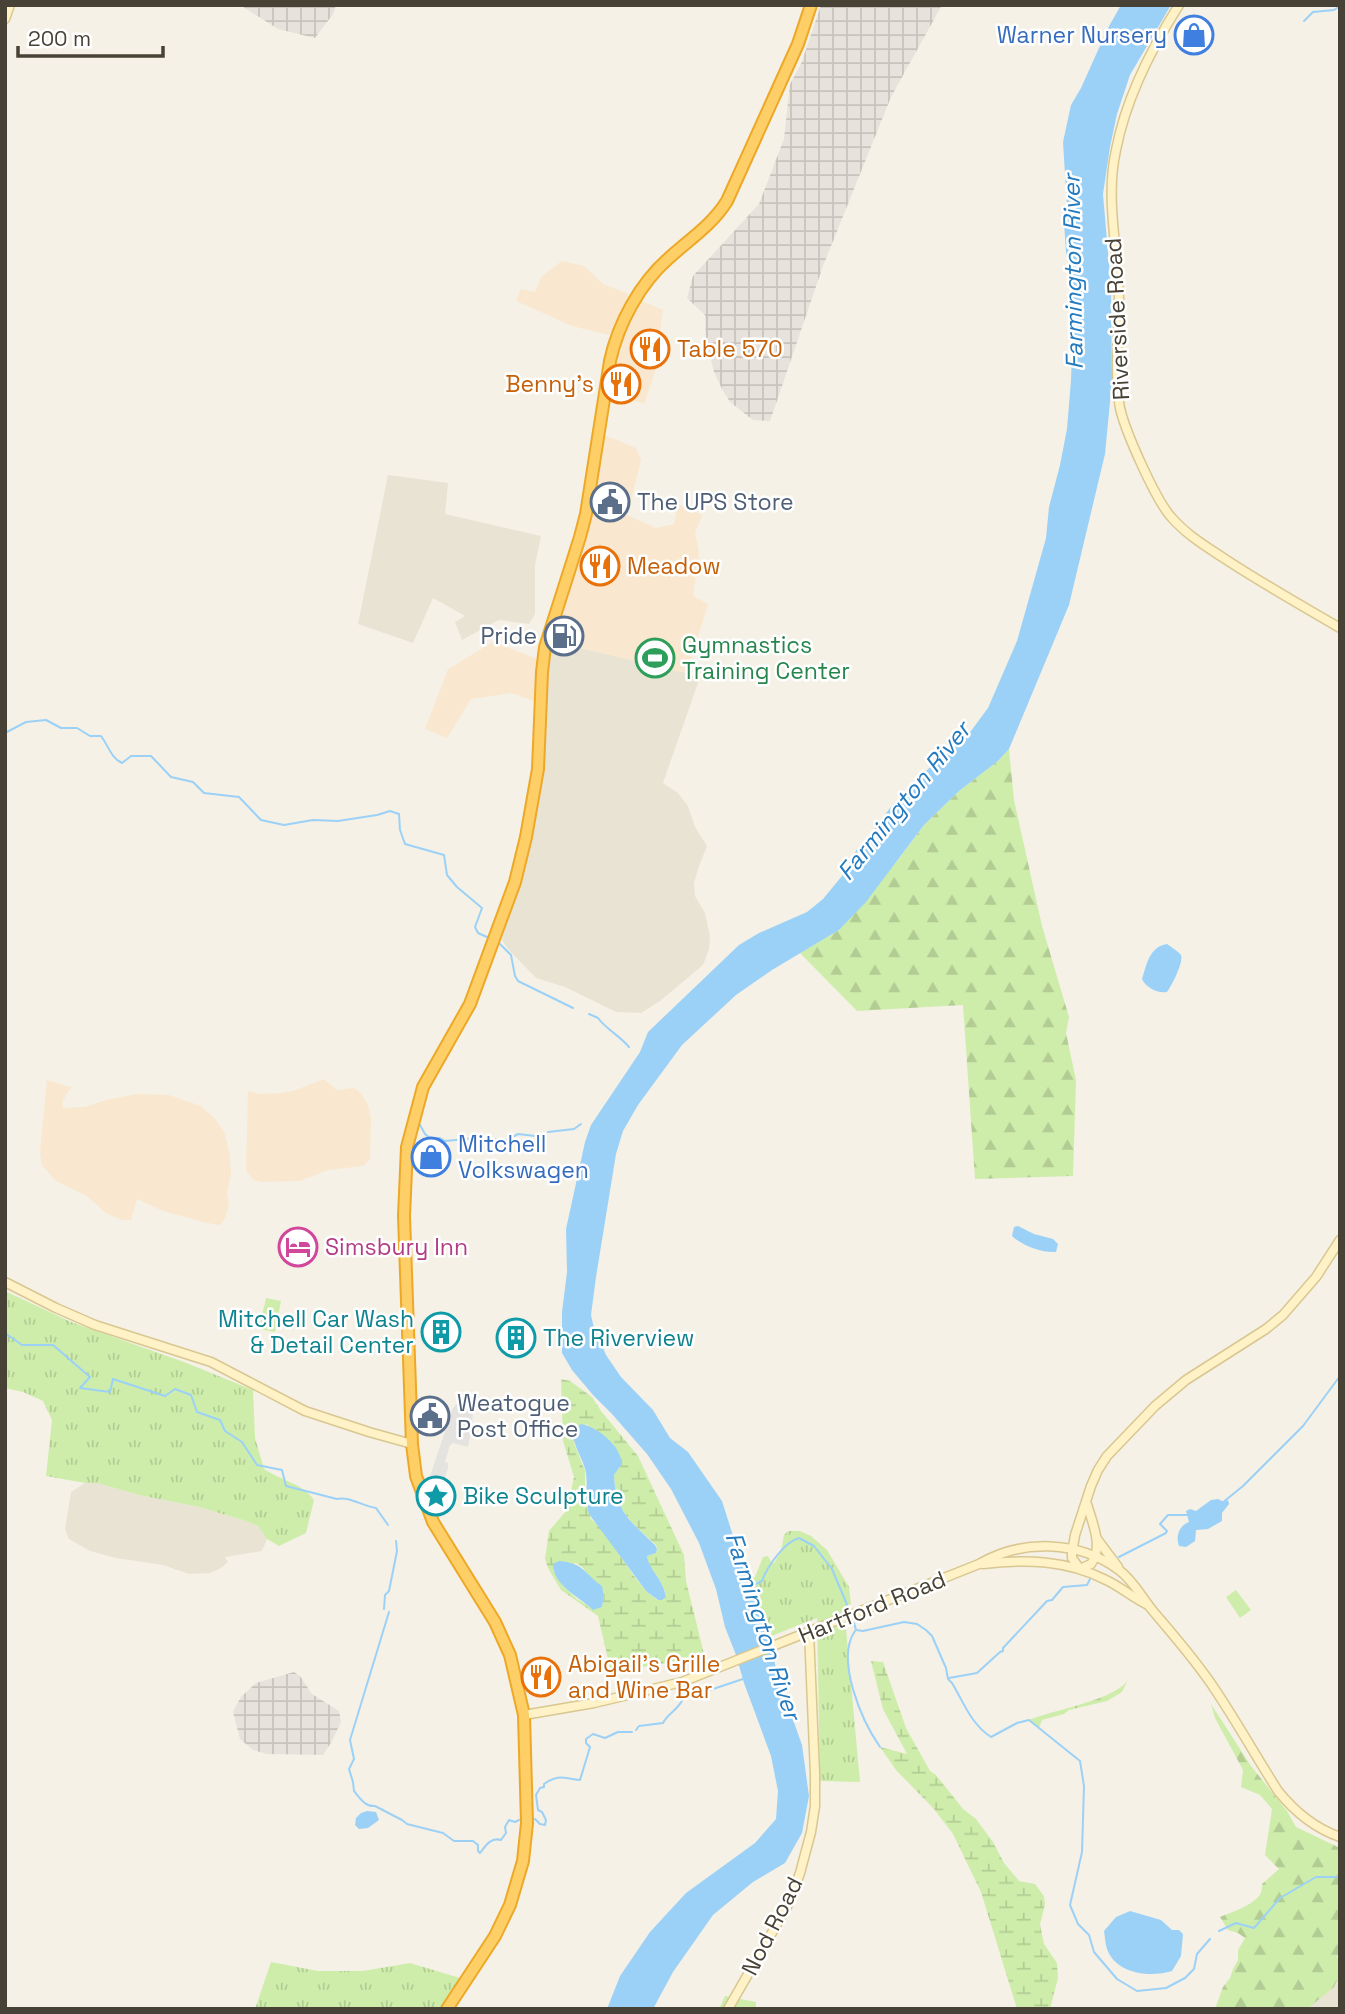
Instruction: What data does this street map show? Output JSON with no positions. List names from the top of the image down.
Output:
{
  "streets": {
    "street": ["Riverside Road", "Hartford Road", "Nod Road"]
  },
  "crossings": [
    ["Hartford Road", "Nod Road"]
  ],
  "water": ["Farmington River"],
  "places": {
    "shop": ["Warner Nursery", "Mitchell Volkswagen"],
    "restaurant": [
      "Table 570",
      "Benny's",
      "Meadow",
      "Abigail's Grille and Wine Bar"
    ],
    "public building": ["The UPS Store", "Weatogue Post Office"],
    "fuel station": ["Pride"],
    "sports": ["Gymnastics Training Center"],
    "hotel": ["Simsbury Inn"],
    "building": ["Mitchell Car Wash & Detail Center", "The Riverview"],
    "place": ["Bike Sculpture"]
  },
  "scale_bar": "200 m"
}
